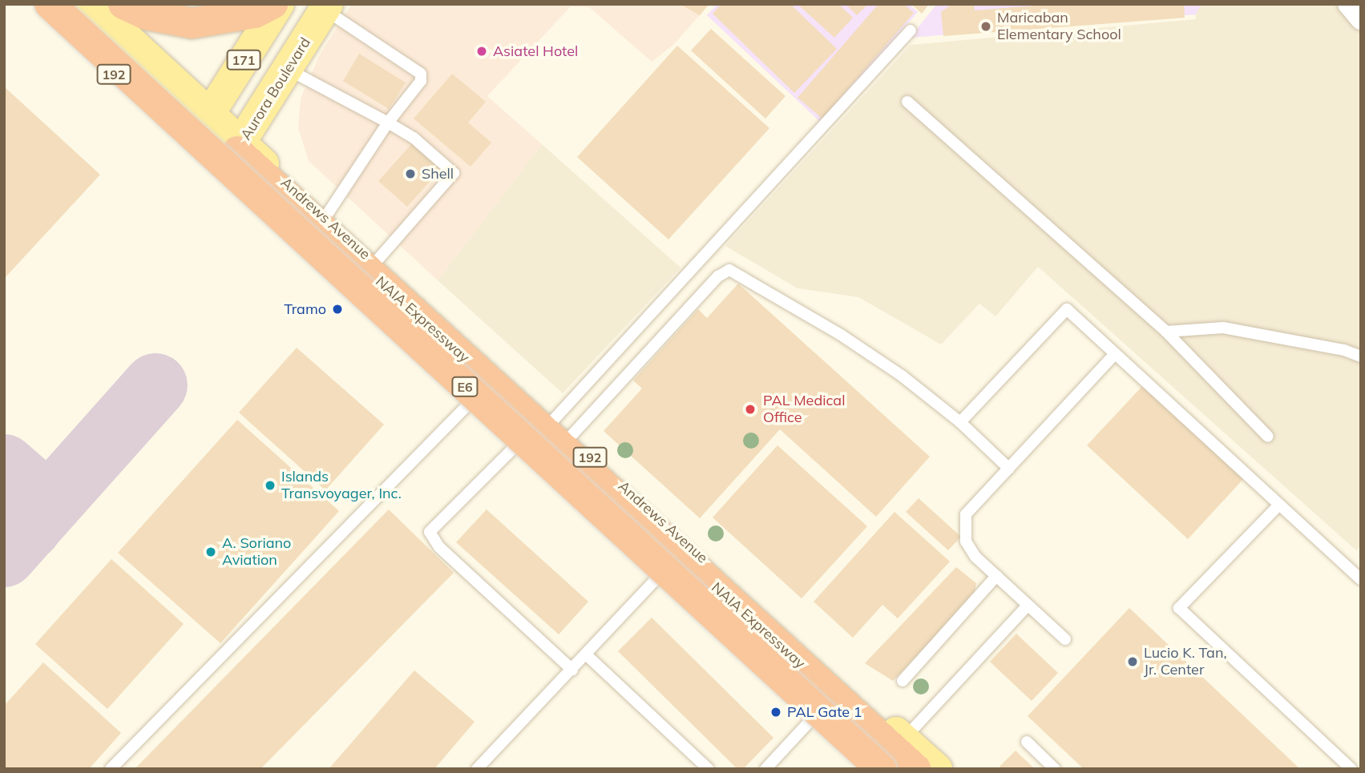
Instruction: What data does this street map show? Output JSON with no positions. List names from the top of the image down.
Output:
{
  "streets": {
    "highway": ["NAIA Expressway", "E6"],
    "main road": [
      "171",
      "192",
      "Aurora Boulevard",
      "Andrews Avenue"
    ]
  },
  "crossings": [
    ["171", "192"],
    ["171", "Andrews Avenue"],
    ["192", "Aurora Boulevard"],
    ["Aurora Boulevard", "Andrews Avenue"]
  ],
  "places": [
    "Maricaban Elementary School",
    "Asiatel Hotel",
    "Shell",
    "Tramo",
    "PAL Medical Office",
    "Islands Transvoyager, Inc.",
    "A. Soriano Aviation",
    "Lucio K. Tan, Jr. Center",
    "PAL Gate 1"
  ]
}
